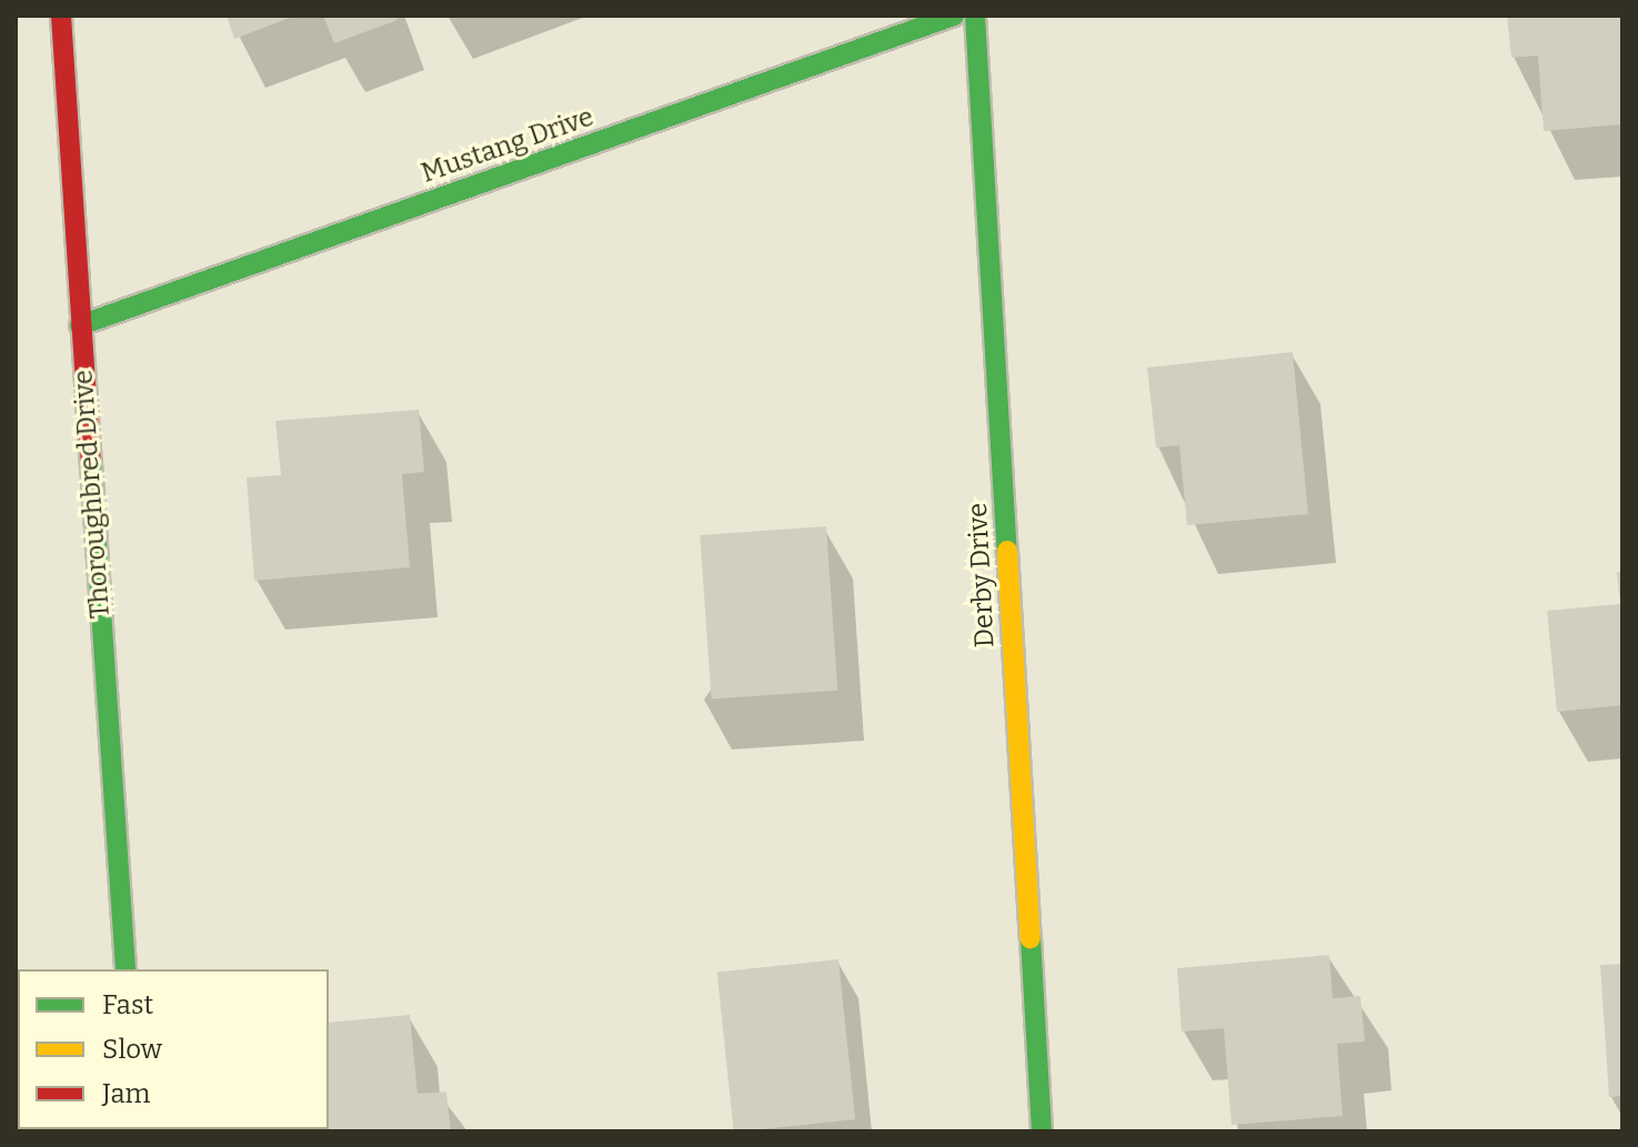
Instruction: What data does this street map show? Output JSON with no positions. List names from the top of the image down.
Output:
{
  "streets": {
    "street": ["Mustang Drive", "Thoroughbred Drive", "Derby Drive"]
  },
  "crossings": [
    ["Mustang Drive", "Thoroughbred Drive"]
  ],
  "legend": ["Fast", "Slow", "Jam"]
}
